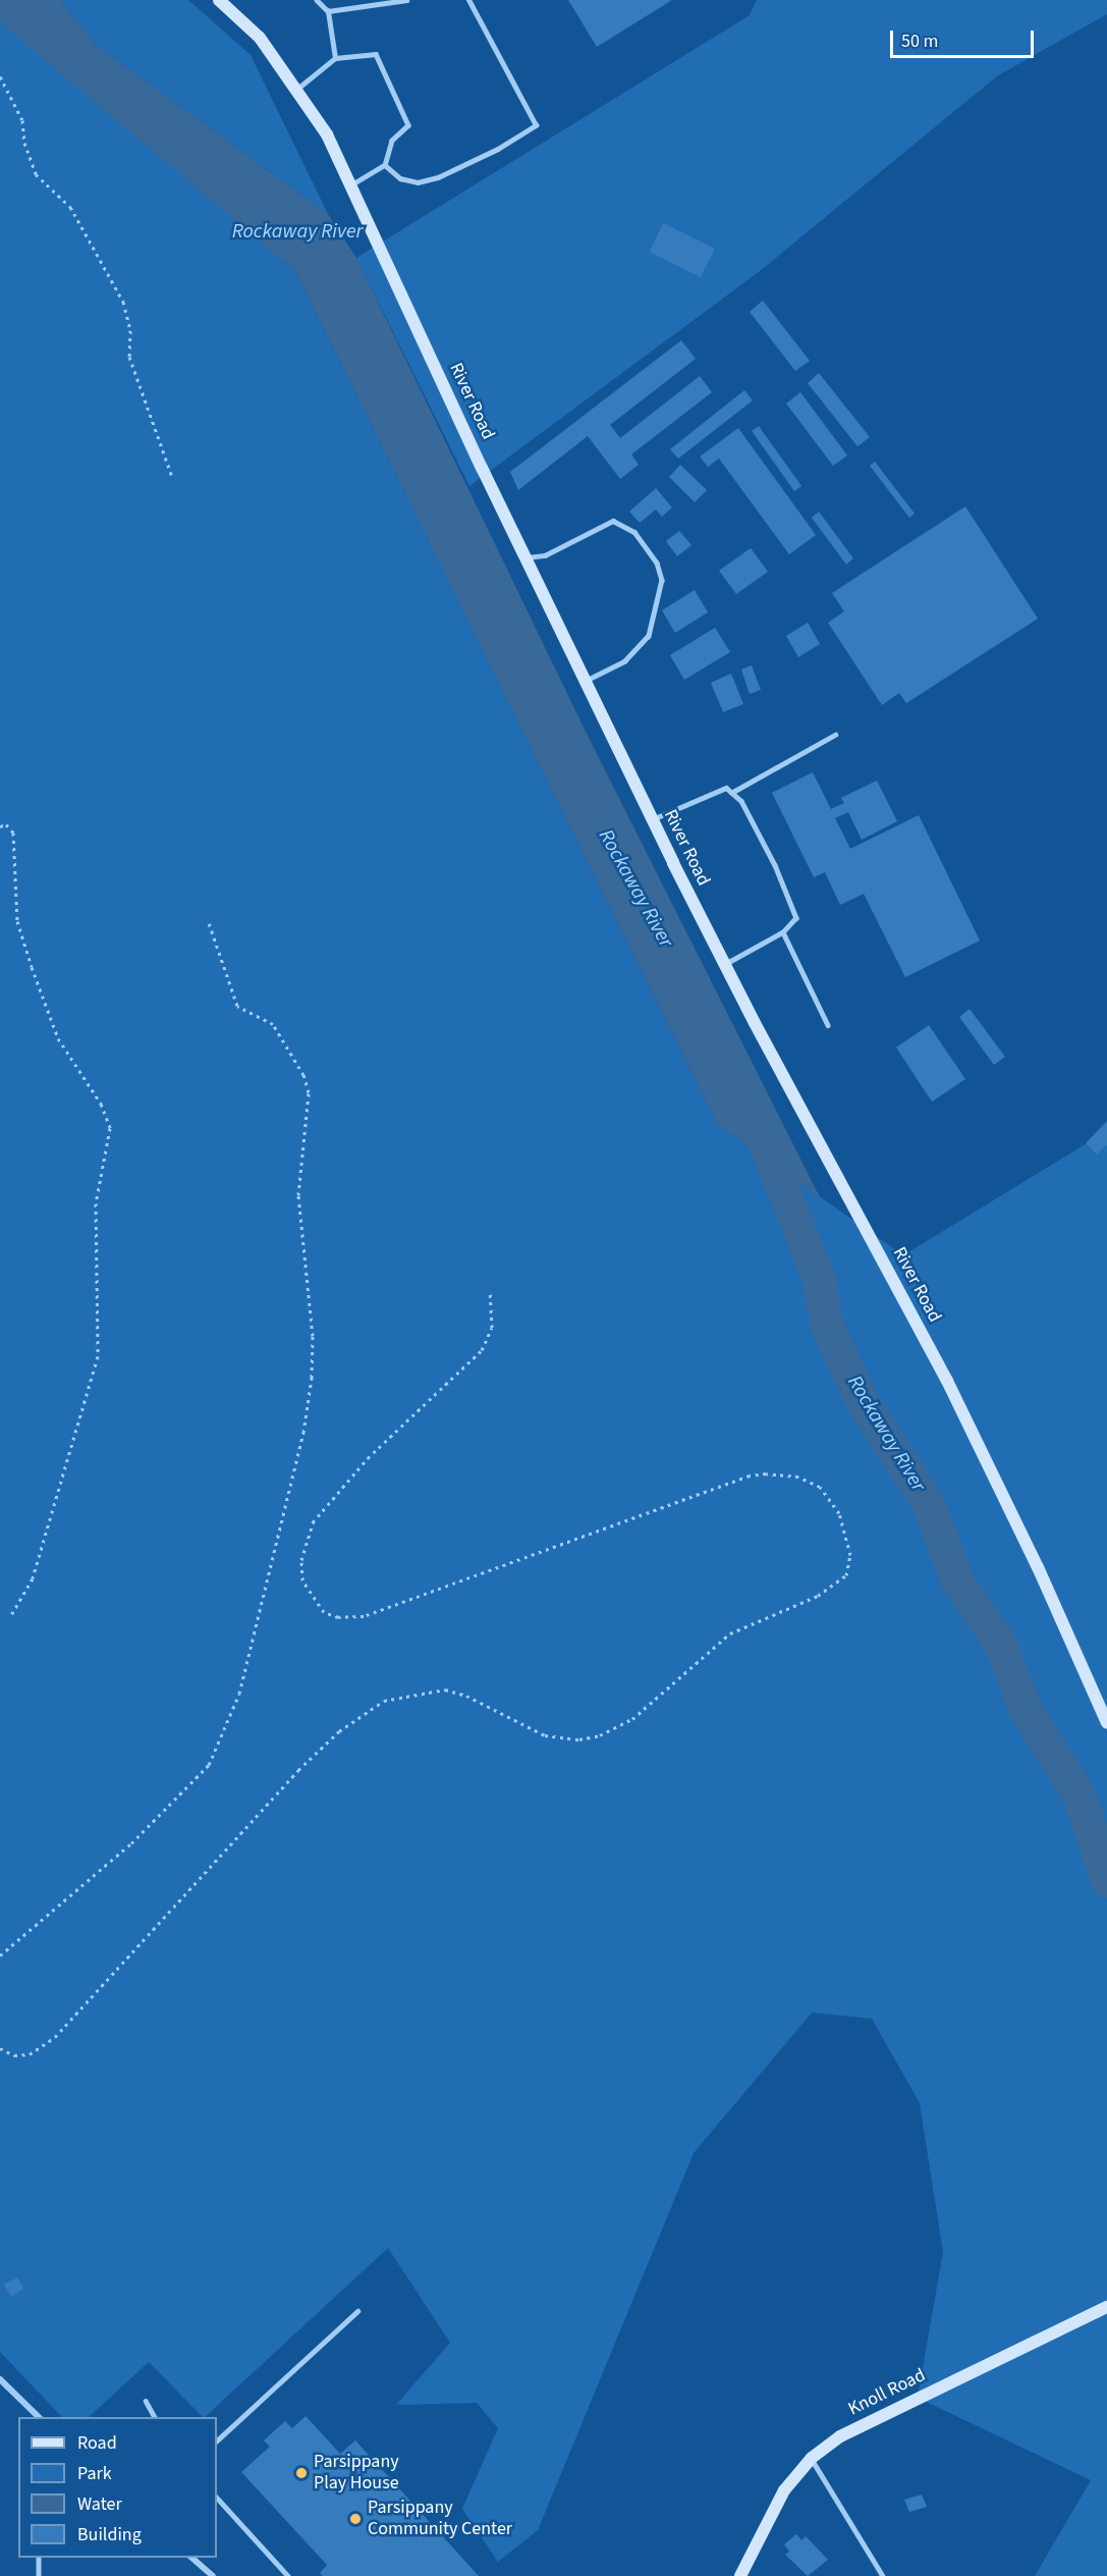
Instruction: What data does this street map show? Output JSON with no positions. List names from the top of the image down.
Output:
{
  "streets": {
    "street": ["River Road", "Knoll Road"]
  },
  "water": ["Rockaway River"],
  "places": ["Parsippany Play House", "Parsippany Community Center"],
  "legend": [
    "Road",
    "Park",
    "Water",
    "Building"
  ],
  "scale_bar": "50 m"
}
